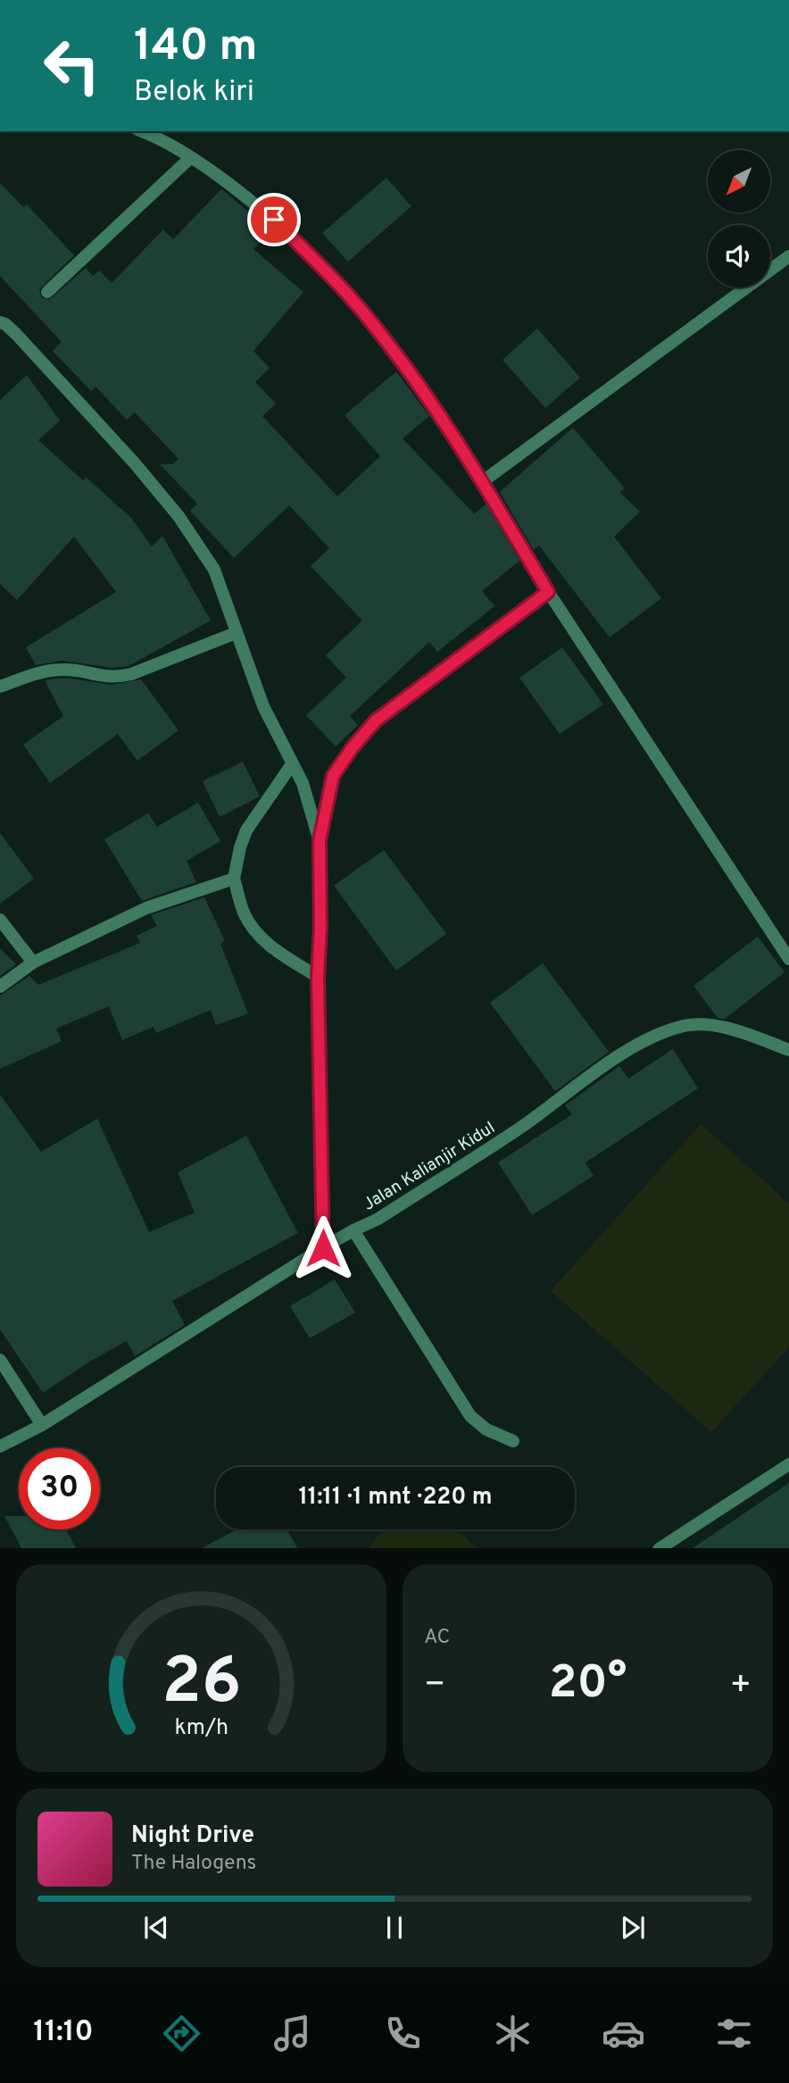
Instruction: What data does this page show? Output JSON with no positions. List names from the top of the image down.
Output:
{
  "streets": {
    "street": ["Jalan Kalianjir Kidul"]
  },
  "north": "bottom left",
  "page": {
    "turn": ["140 m", "Belok kiri"],
    "limit": "30",
    "trip": "11:11 · 1 mnt · 220 m",
    "tile": "AC",
    "heat": ["−", "20°", "+"],
    "song": ["Night Drive", "The Halogens"],
    "tabs": "11:10",
    "gauge": ["26", "km/h"]
  }
}
